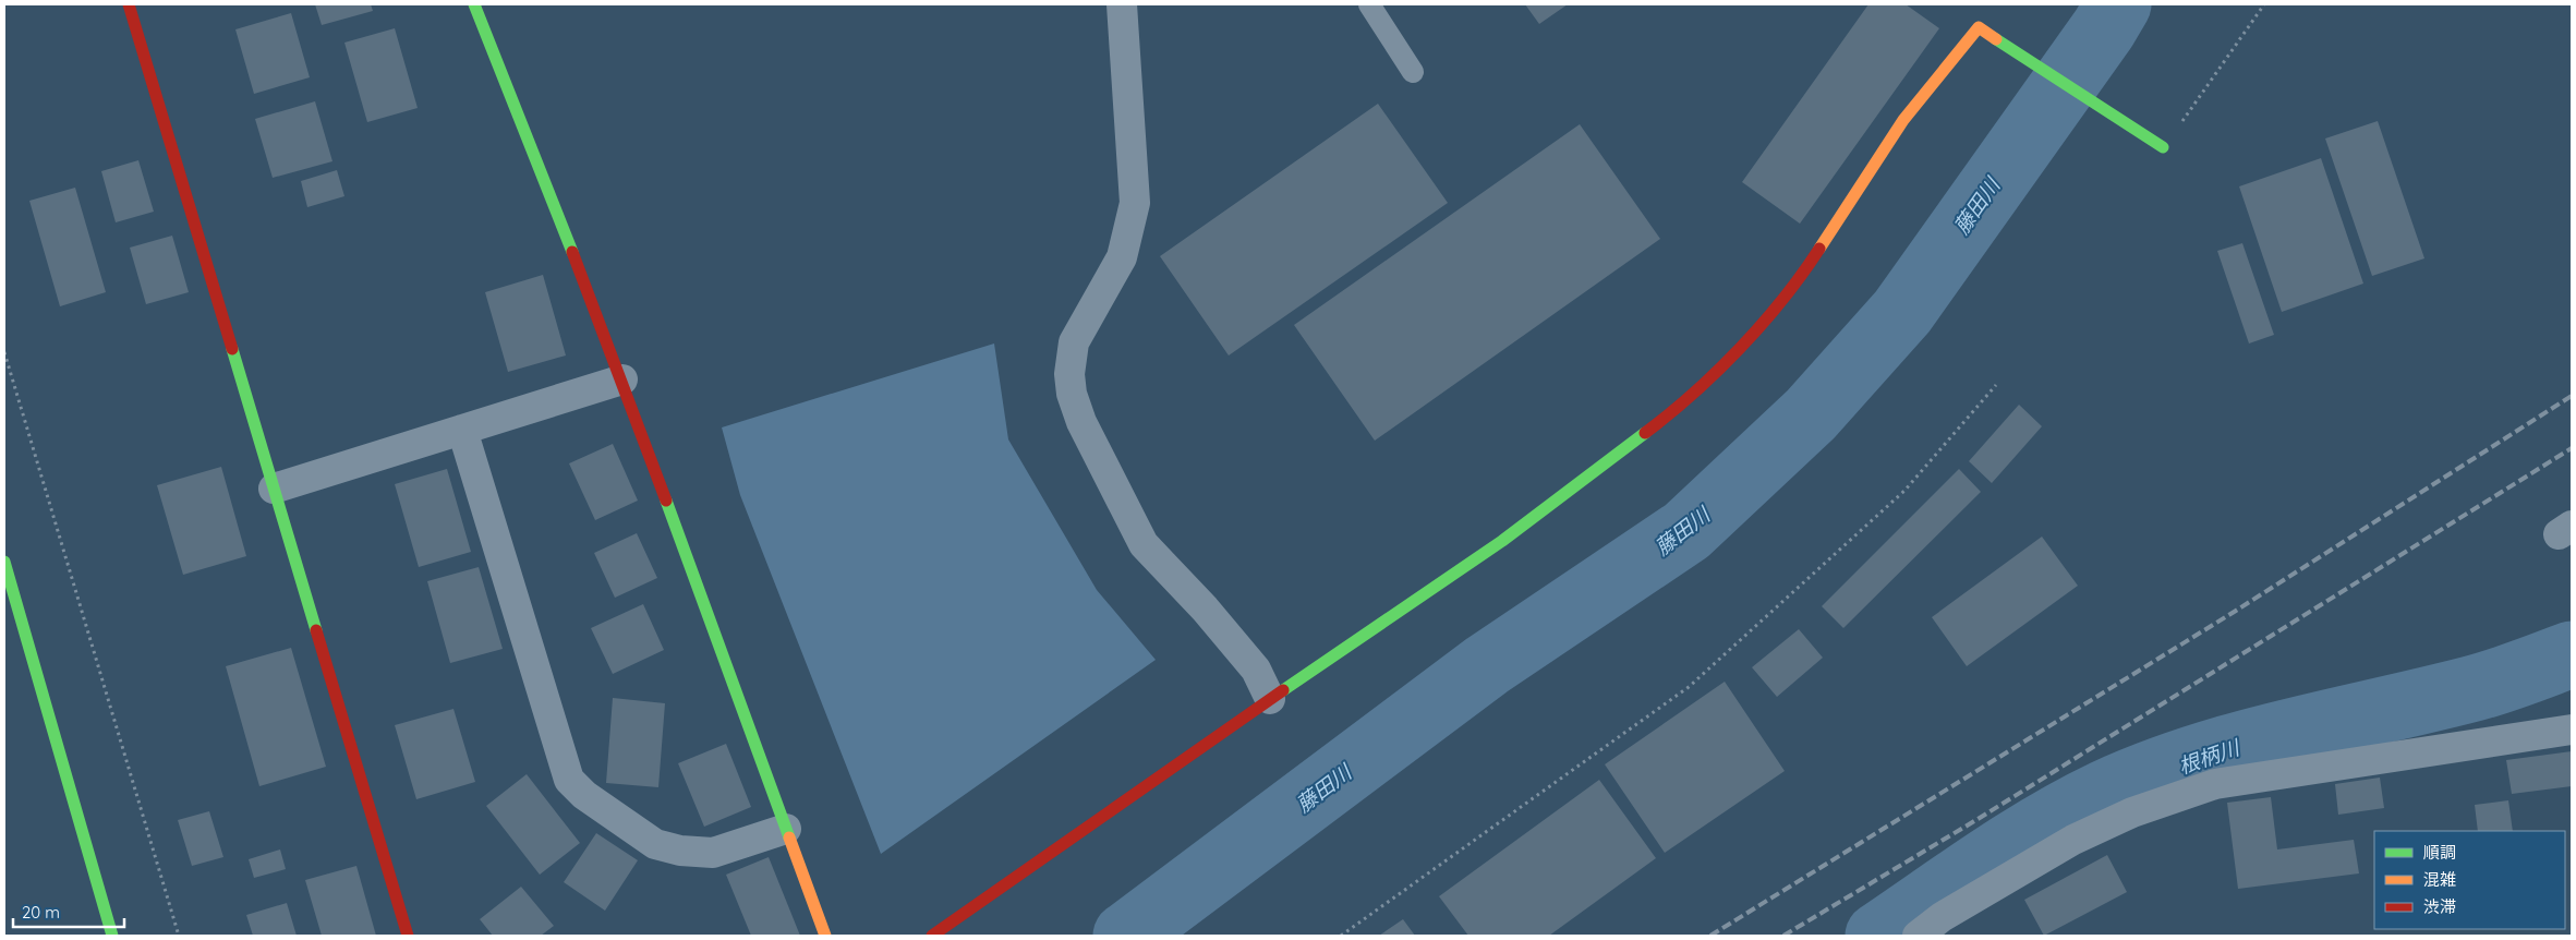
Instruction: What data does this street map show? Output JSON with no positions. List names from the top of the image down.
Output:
{
  "water": ["藤田川", "根柄川"],
  "legend": ["順調", "混雑", "渋滞"],
  "scale_bar": "20 m"
}
